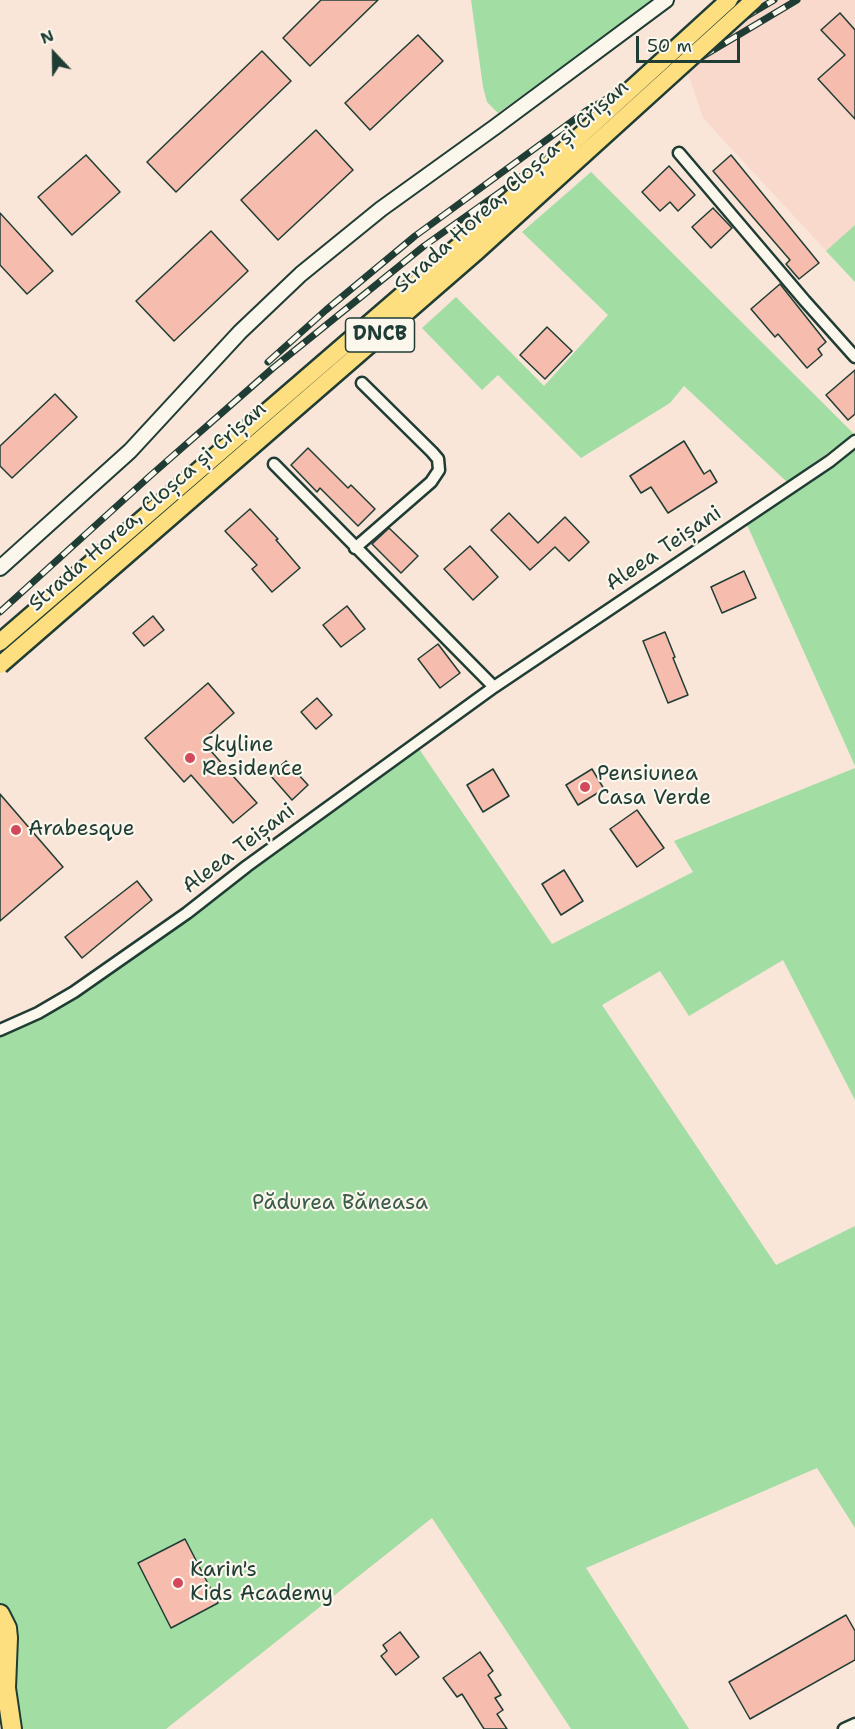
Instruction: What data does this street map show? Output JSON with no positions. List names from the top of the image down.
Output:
{
  "streets": {
    "main road": ["Strada Horea, Cloșca și Crișan", "DNCB"],
    "street": ["Aleea Teișani"]
  },
  "parks": ["Pădurea Băneasa"],
  "places": [
    "Skyline Residence",
    "Pensiunea Casa Verde",
    "Arabesque",
    "Karin's Kids Academy"
  ],
  "scale_bar": "50 m",
  "north": "top"
}
